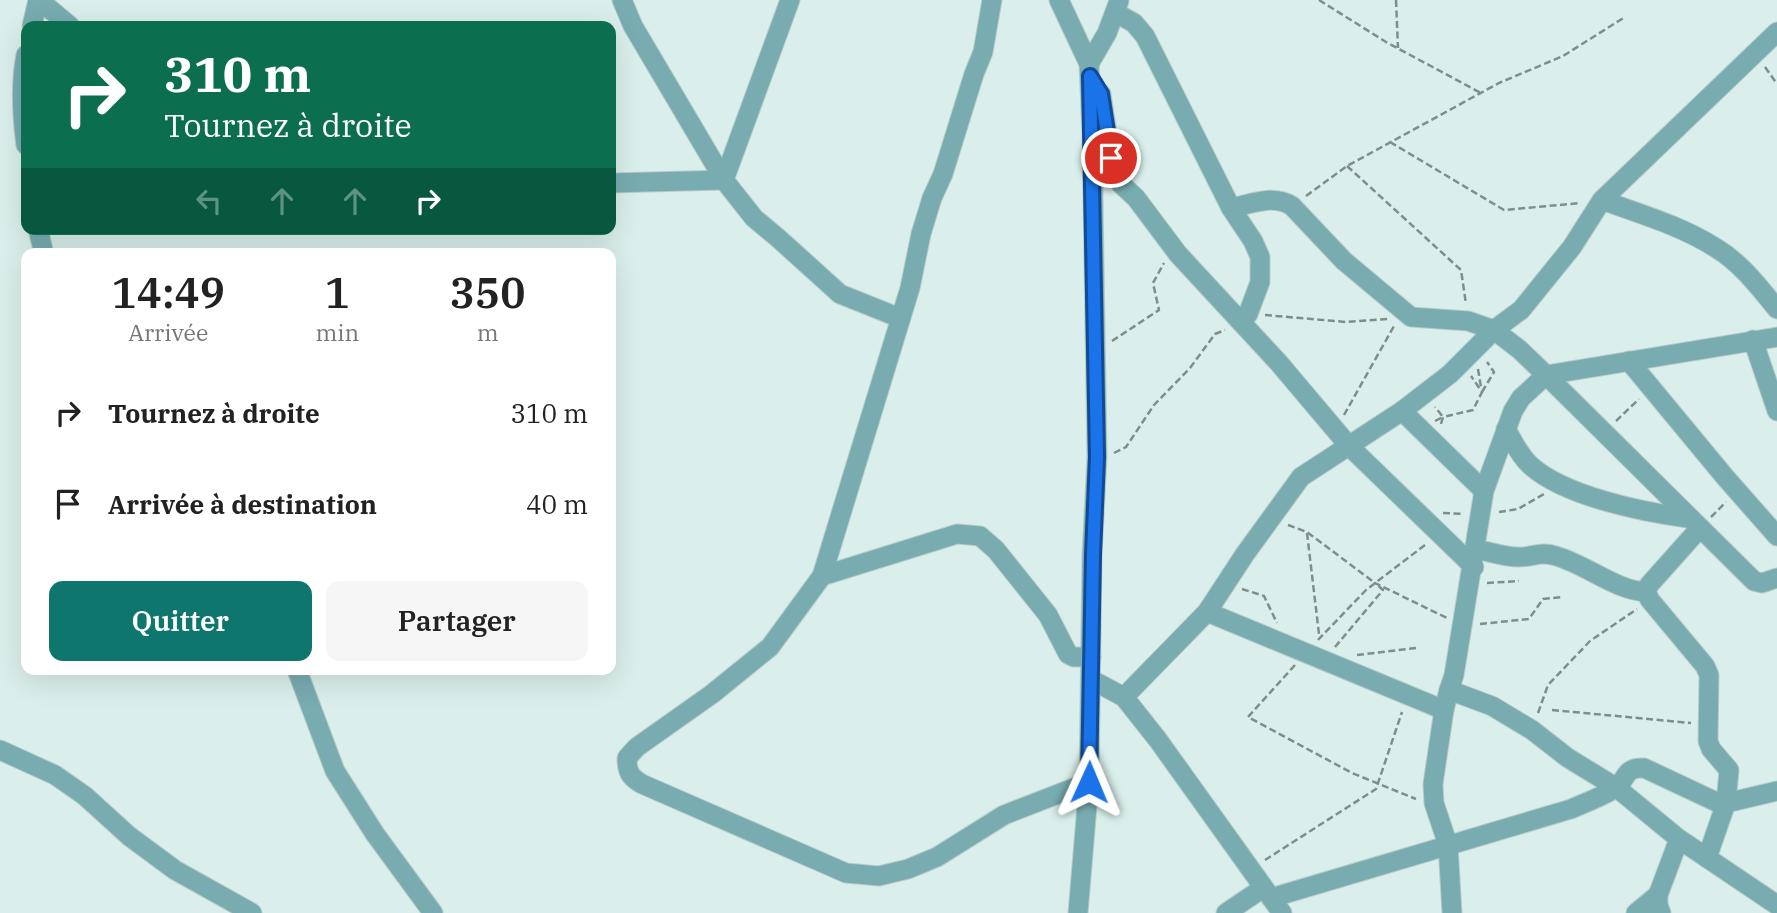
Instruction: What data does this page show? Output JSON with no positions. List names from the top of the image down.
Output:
{
  "page": {
    "turn": ["310 m", "Tournez à droite"],
    "eta": [
      "14:49",
      "Arrivée",
      "1",
      "min",
      "350",
      "m"
    ],
    "list": [
      {
        "name": "Tournez à droite",
        "value": "310 m"
      },
      {
        "name": "Arrivée à destination",
        "value": "40 m"
      }
    ],
    "buttons": ["Quitter", "Partager"]
  }
}
